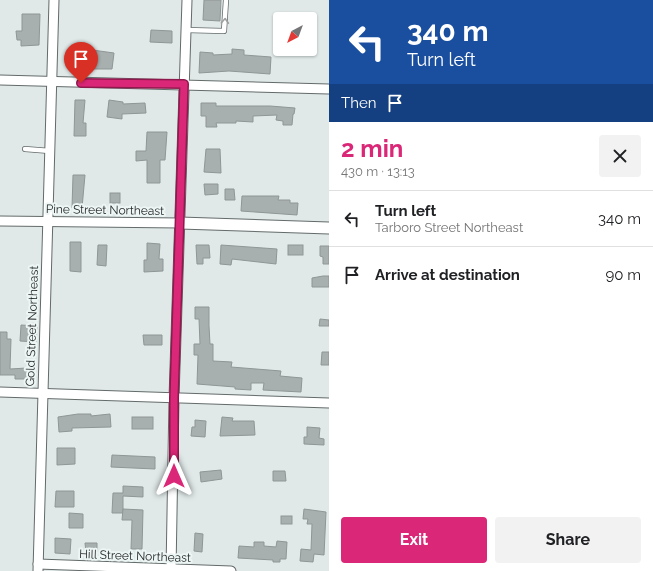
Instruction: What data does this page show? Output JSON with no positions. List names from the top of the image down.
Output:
{
  "streets": {
    "street": ["Pine Street Northeast", "Gold Street Northeast", "Hill Street Northeast"]
  },
  "crossings": [
    ["Pine Street Northeast", "Gold Street Northeast"],
    ["Gold Street Northeast", "Hill Street Northeast"]
  ],
  "north": "bottom left",
  "page": {
    "turn": ["340 m", "Turn left"],
    "then": "Then",
    "heading": ["2 min", "430 m · 13:13"],
    "list": [
      {
        "name": "Turn left",
        "note": "Tarboro Street Northeast",
        "value": "340 m"
      },
      {
        "name": "Arrive at destination",
        "value": "90 m"
      }
    ],
    "buttons": ["Exit", "Share"]
  }
}
